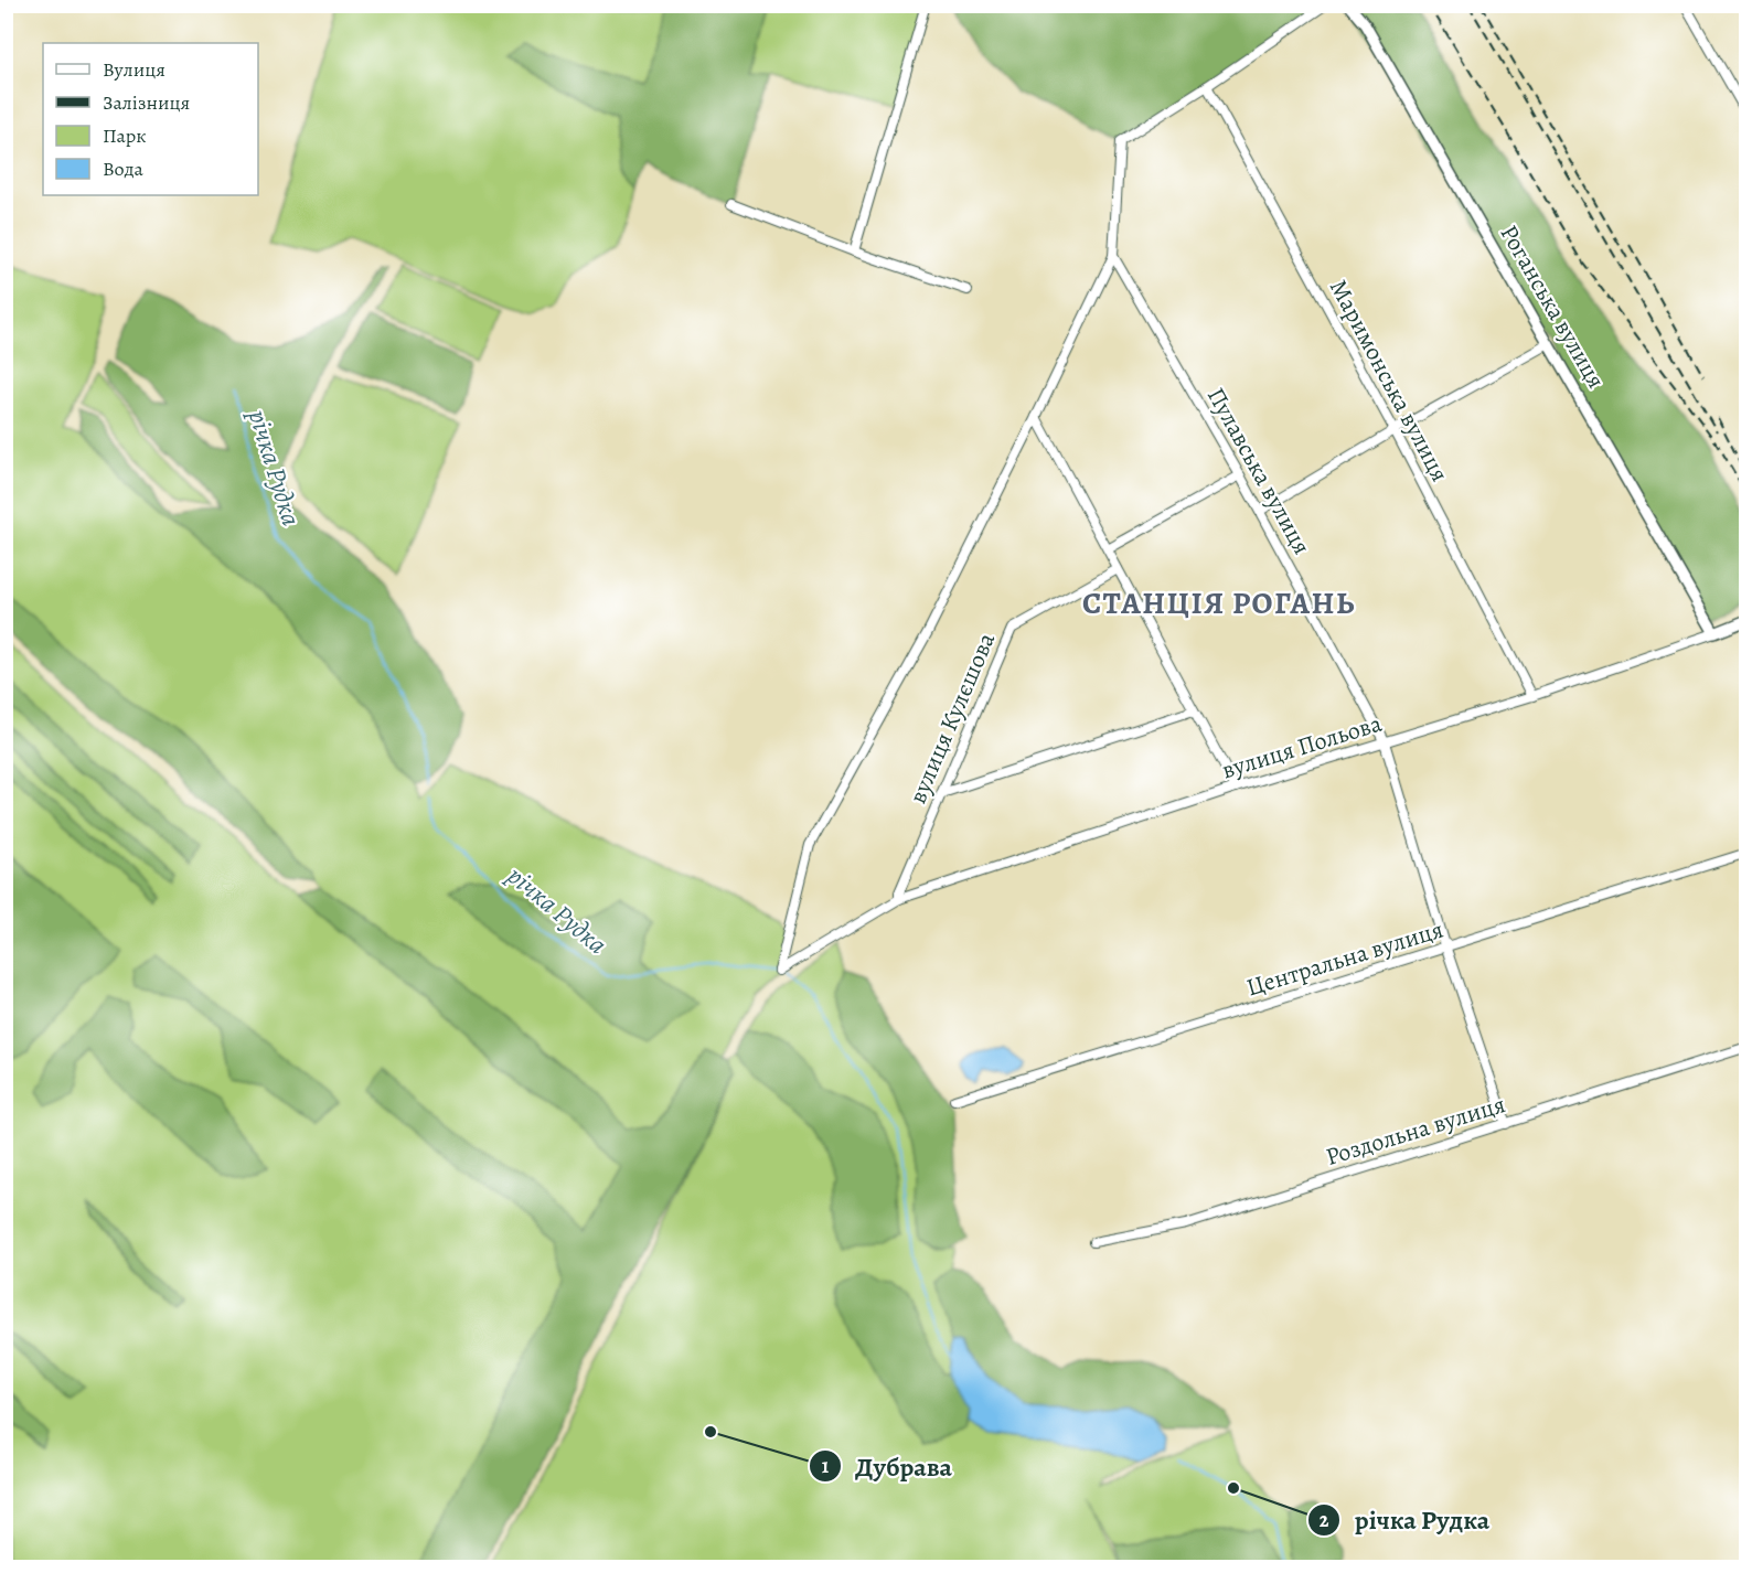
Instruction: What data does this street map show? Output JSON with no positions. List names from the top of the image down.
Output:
{
  "streets": {
    "street": [
      "Роганська вулиця",
      "Маримонська вулиця",
      "Пулавська вулиця",
      "вулиця Кулєшова",
      "вулиця Польова",
      "Центральна вулиця",
      "Роздольна вулиця"
    ]
  },
  "crossings": [
    ["Роганська вулиця", "вулиця Польова"],
    ["Маримонська вулиця", "вулиця Польова"],
    ["Пулавська вулиця", "вулиця Польова"],
    ["Пулавська вулиця", "Центральна вулиця"],
    ["Пулавська вулиця", "Роздольна вулиця"],
    ["вулиця Кулєшова", "вулиця Польова"]
  ],
  "districts": ["СТАНЦІЯ РОГАНЬ"],
  "water": ["річка Рудка"],
  "places": ["Дубрава", "річка Рудка"],
  "legend": [
    "Вулиця",
    "Залізниця",
    "Парк",
    "Вода"
  ]
}
